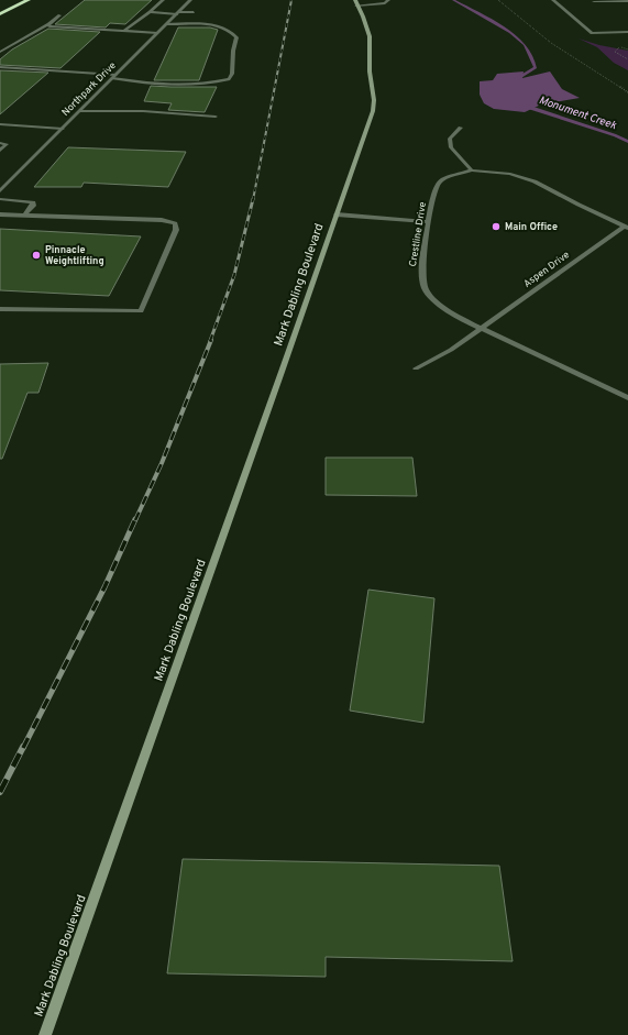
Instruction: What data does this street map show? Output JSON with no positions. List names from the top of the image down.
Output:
{
  "streets": {
    "street": [
      "Northpark Drive",
      "Crestline Drive",
      "Aspen Drive",
      "Mark Dabling Boulevard"
    ]
  },
  "crossings": [
    ["Crestline Drive", "Aspen Drive"],
    ["Crestline Drive", "Mark Dabling Boulevard"]
  ],
  "water": ["Monument Creek"],
  "places": ["Main Office", "Pinnacle Weightlifting"]
}
